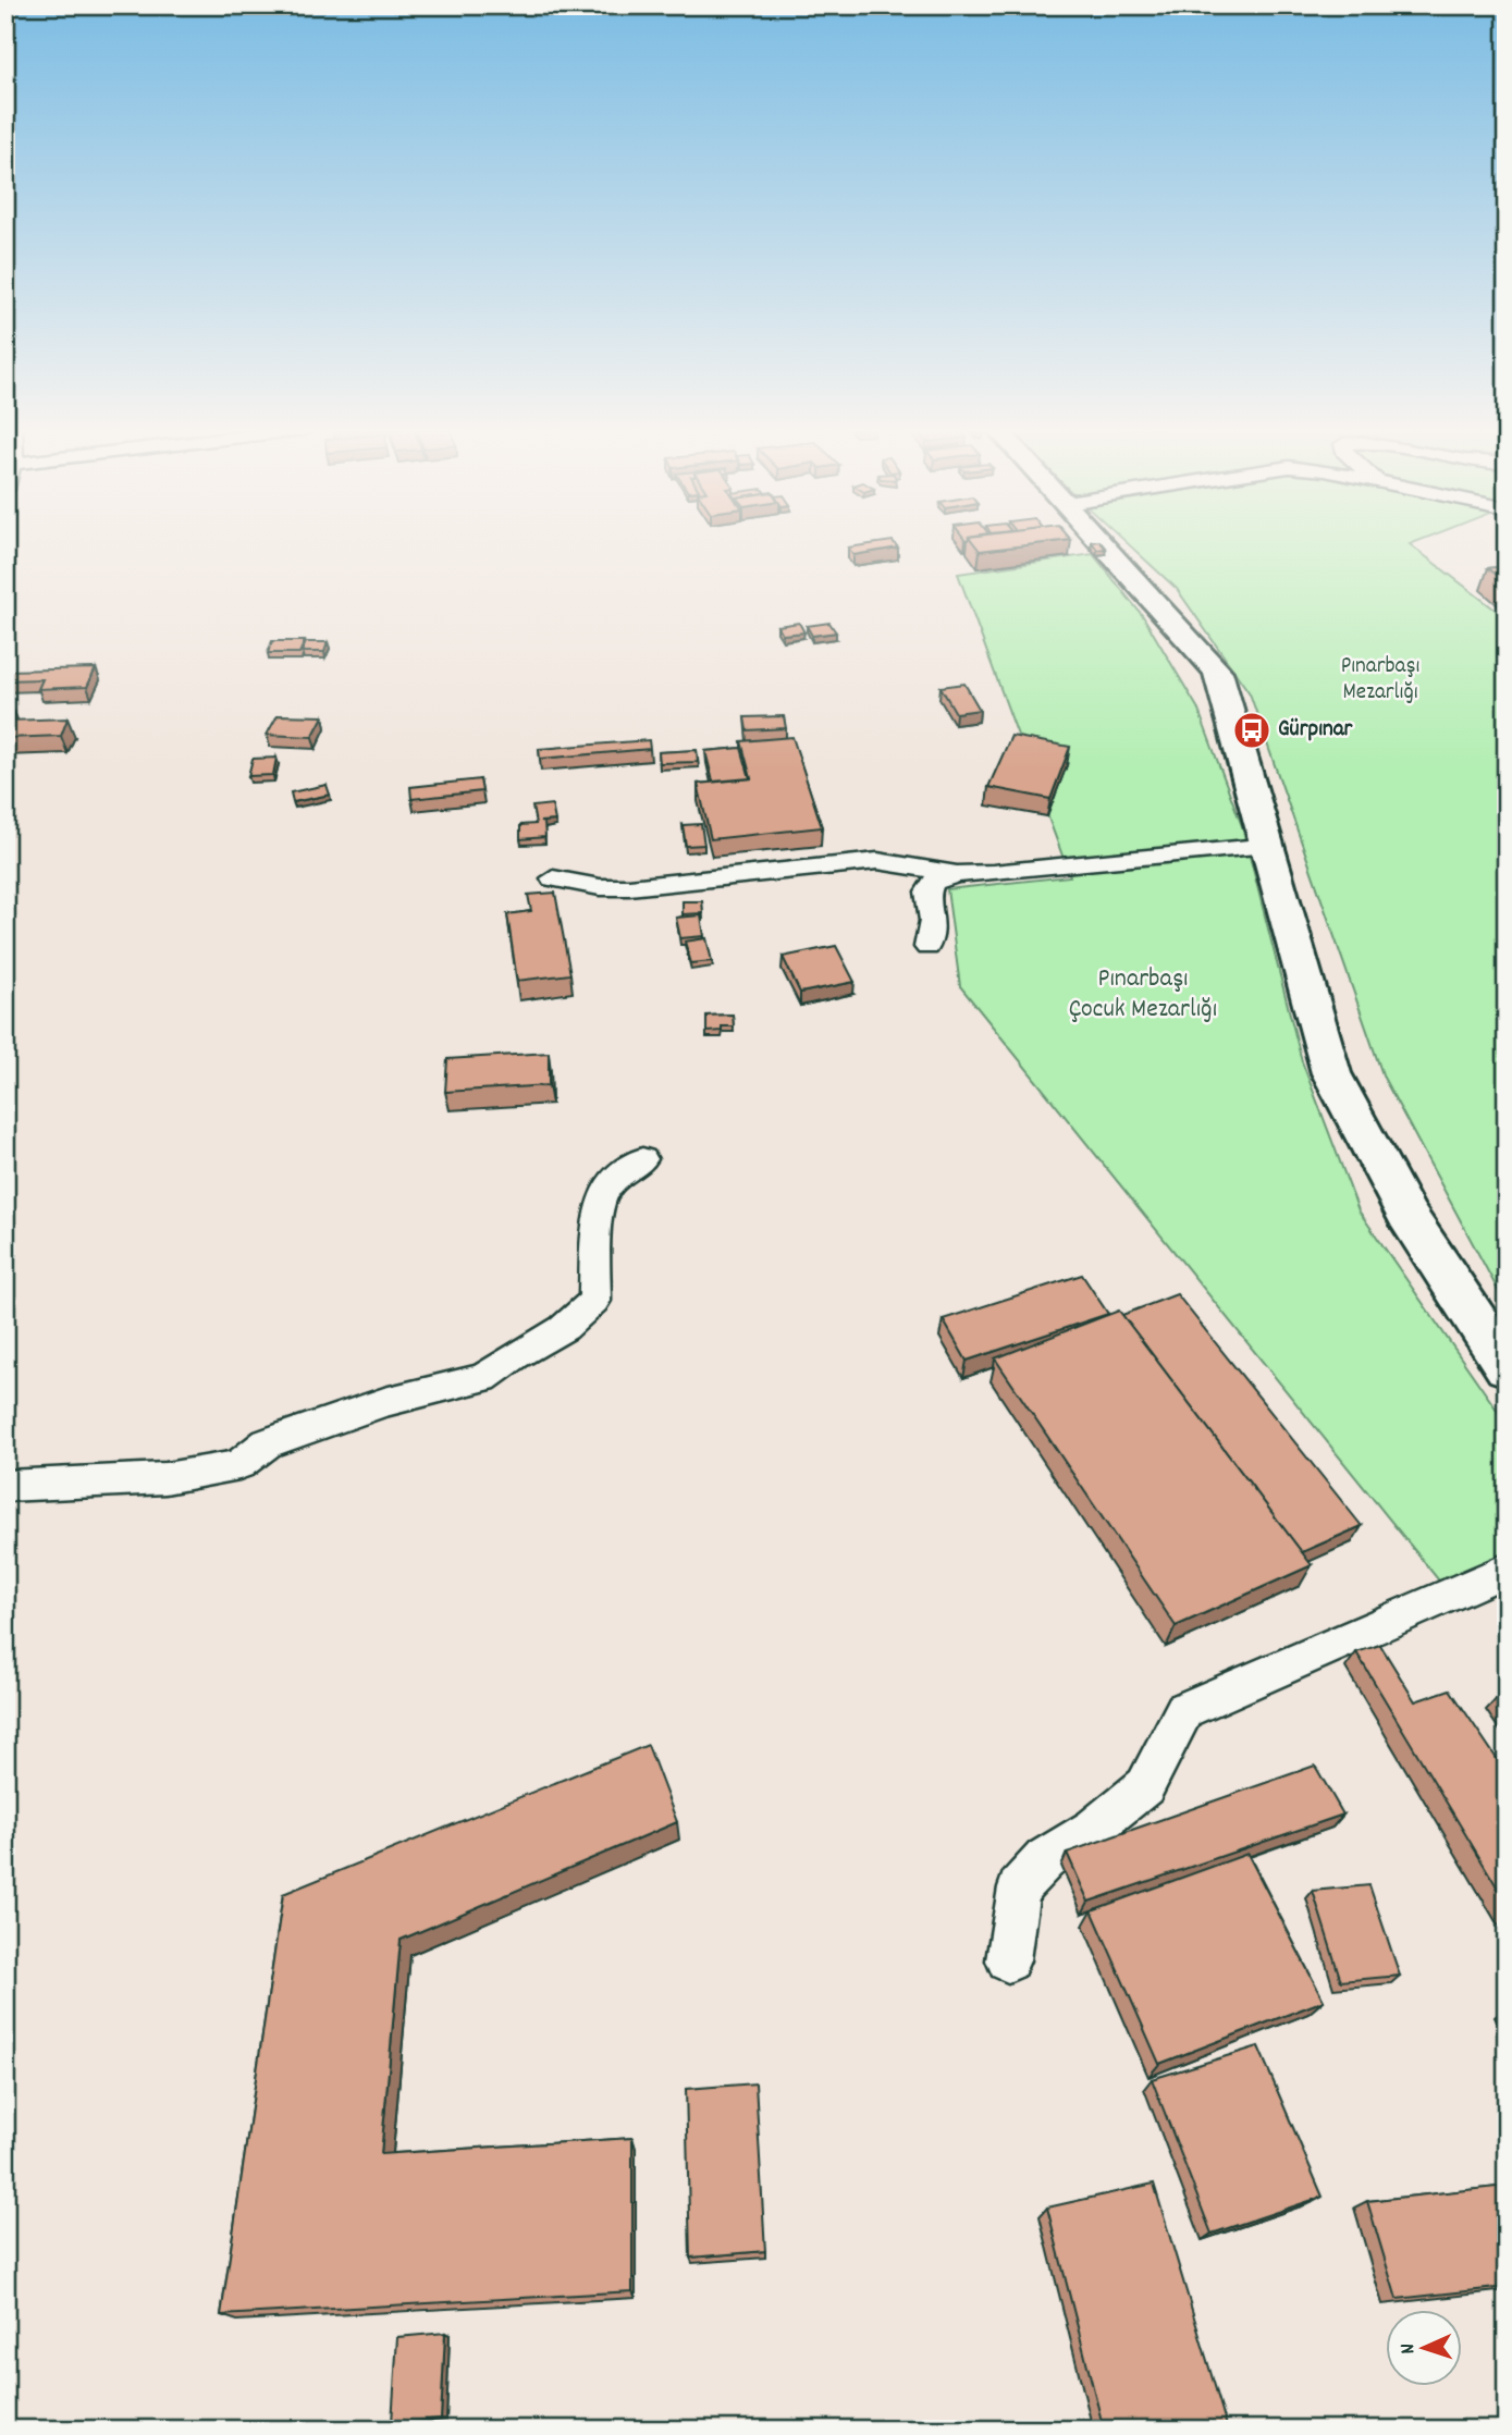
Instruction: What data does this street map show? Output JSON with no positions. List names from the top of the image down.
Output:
{
  "parks": ["Pınarbaşı Mezarlığı", "Pınarbaşı Çocuk Mezarlığı"],
  "places": {
    "bus stop": ["Gürpınar"]
  },
  "north": "left"
}
